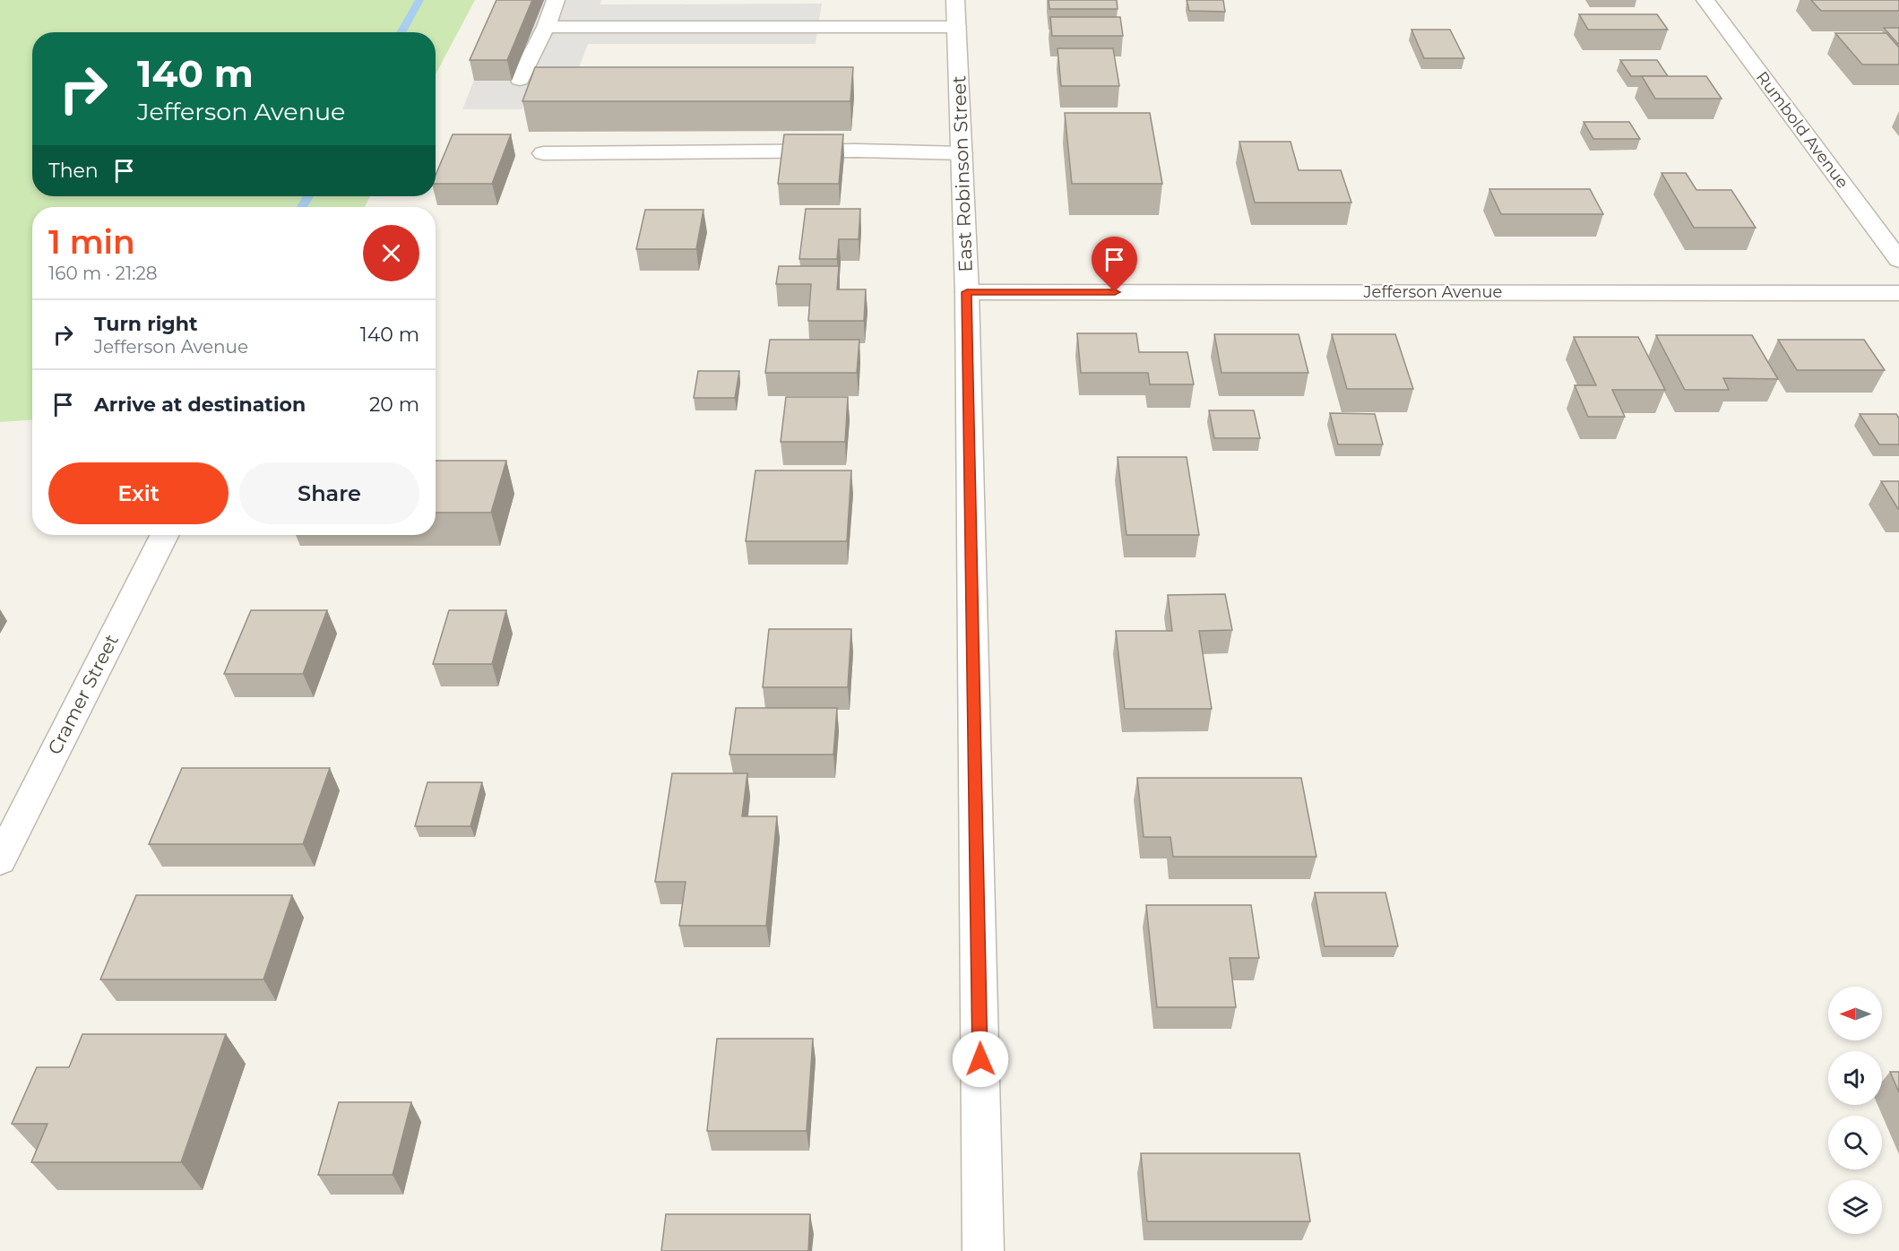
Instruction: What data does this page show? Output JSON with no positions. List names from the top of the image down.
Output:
{
  "streets": {
    "street": [
      "Rumbold Avenue",
      "East Robinson Street",
      "Jefferson Avenue",
      "Cramer Street"
    ]
  },
  "crossings": [
    ["East Robinson Street", "Jefferson Avenue"]
  ],
  "north": "left",
  "page": {
    "turn": ["140 m", "Jefferson Avenue"],
    "then": "Then",
    "heading": ["1 min", "160 m · 21:28"],
    "list": [
      {
        "name": "Turn right",
        "note": "Jefferson Avenue",
        "value": "140 m"
      },
      {
        "name": "Arrive at destination",
        "value": "20 m"
      }
    ],
    "buttons": ["Exit", "Share"]
  }
}
